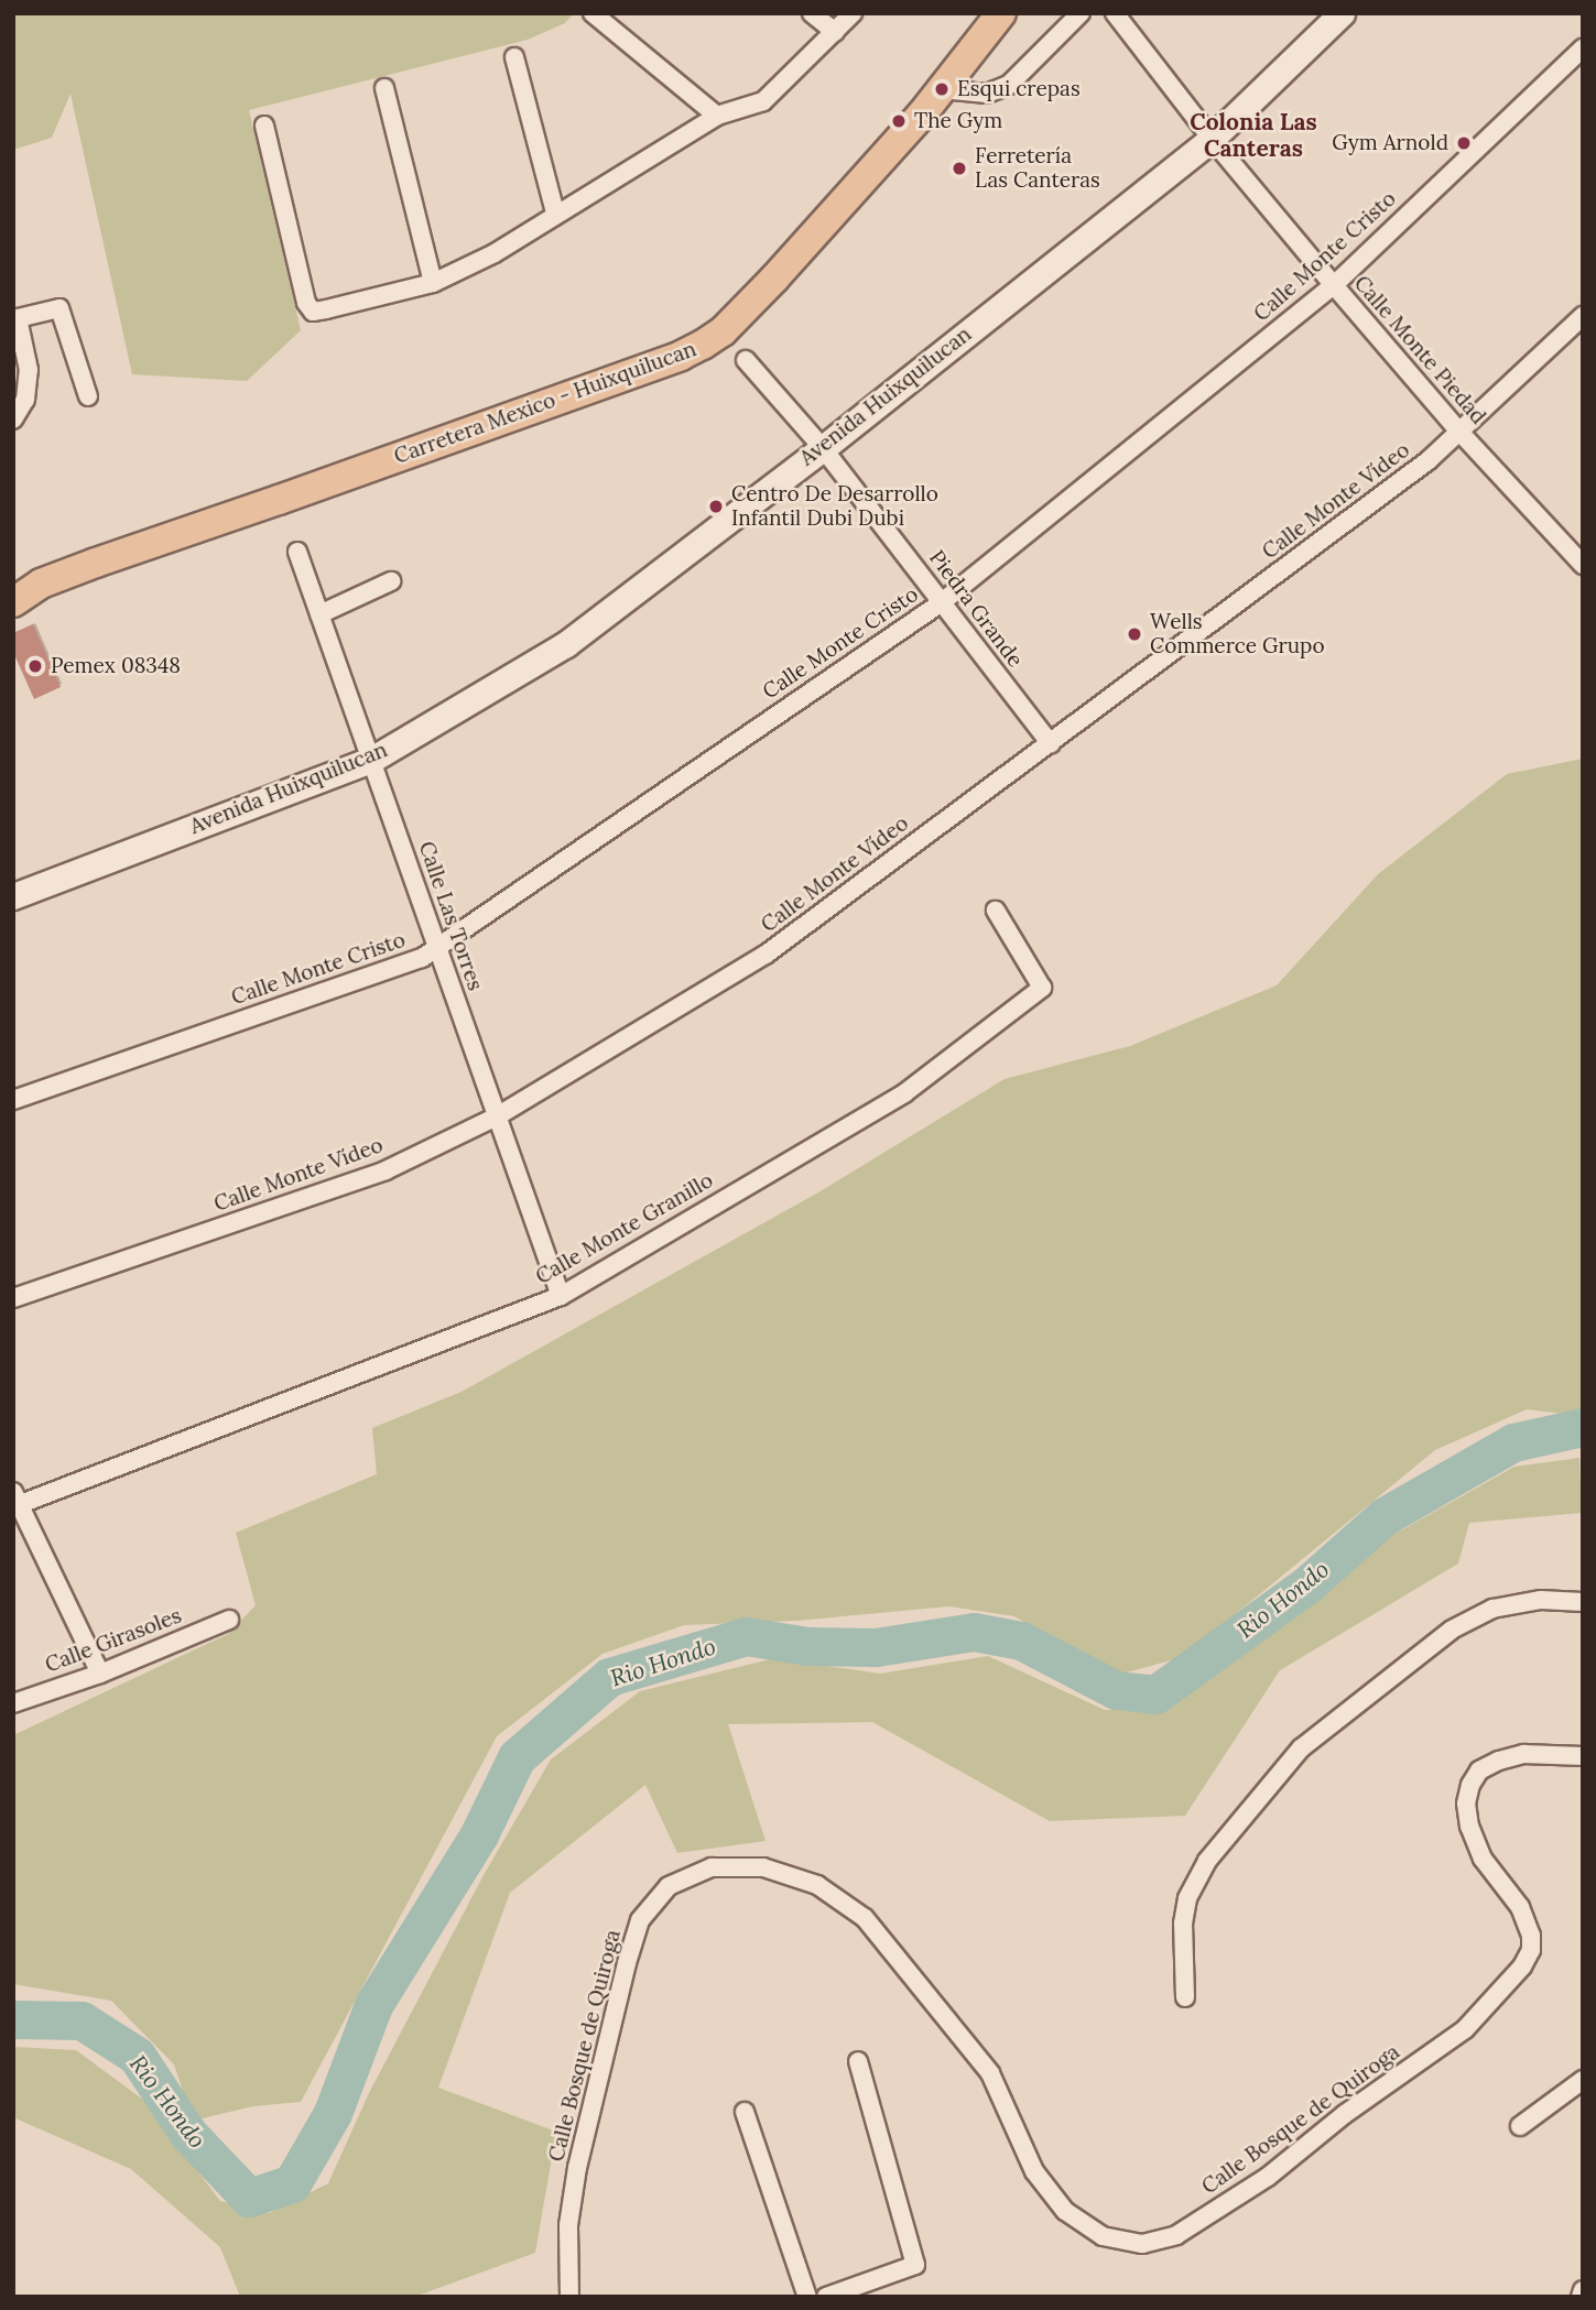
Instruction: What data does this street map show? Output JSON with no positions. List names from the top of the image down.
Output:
{
  "streets": {
    "main road": ["Carretera Mexico - Huixquilucan"],
    "street": [
      "Calle Monte Cristo",
      "Calle Monte Piedad",
      "Avenida Huixquilucan",
      "Calle Monte Vídeo",
      "Piedra Grande",
      "Calle Las Torres",
      "Calle Monte Granillo",
      "Calle Girasoles",
      "Calle Bosque de Quiroga"
    ]
  },
  "crossings": [
    ["Calle Monte Cristo", "Calle Monte Piedad"],
    ["Calle Monte Cristo", "Piedra Grande"],
    ["Calle Monte Cristo", "Calle Las Torres"],
    ["Calle Monte Piedad", "Avenida Huixquilucan"],
    ["Calle Monte Piedad", "Calle Monte Vídeo"],
    ["Avenida Huixquilucan", "Piedra Grande"],
    ["Avenida Huixquilucan", "Calle Las Torres"],
    ["Calle Monte Vídeo", "Piedra Grande"],
    ["Calle Monte Vídeo", "Calle Las Torres"],
    ["Calle Las Torres", "Calle Monte Granillo"]
  ],
  "districts": ["Colonia Las Canteras"],
  "water": ["Rio Hondo"],
  "places": [
    "Esqui crepas",
    "The Gym",
    "Gym Arnold",
    "Ferretería Las Canteras",
    "Centro De Desarrollo Infantil Dubi Dubi",
    "Wells Commerce Grupo",
    "Pemex 08348"
  ]
}
